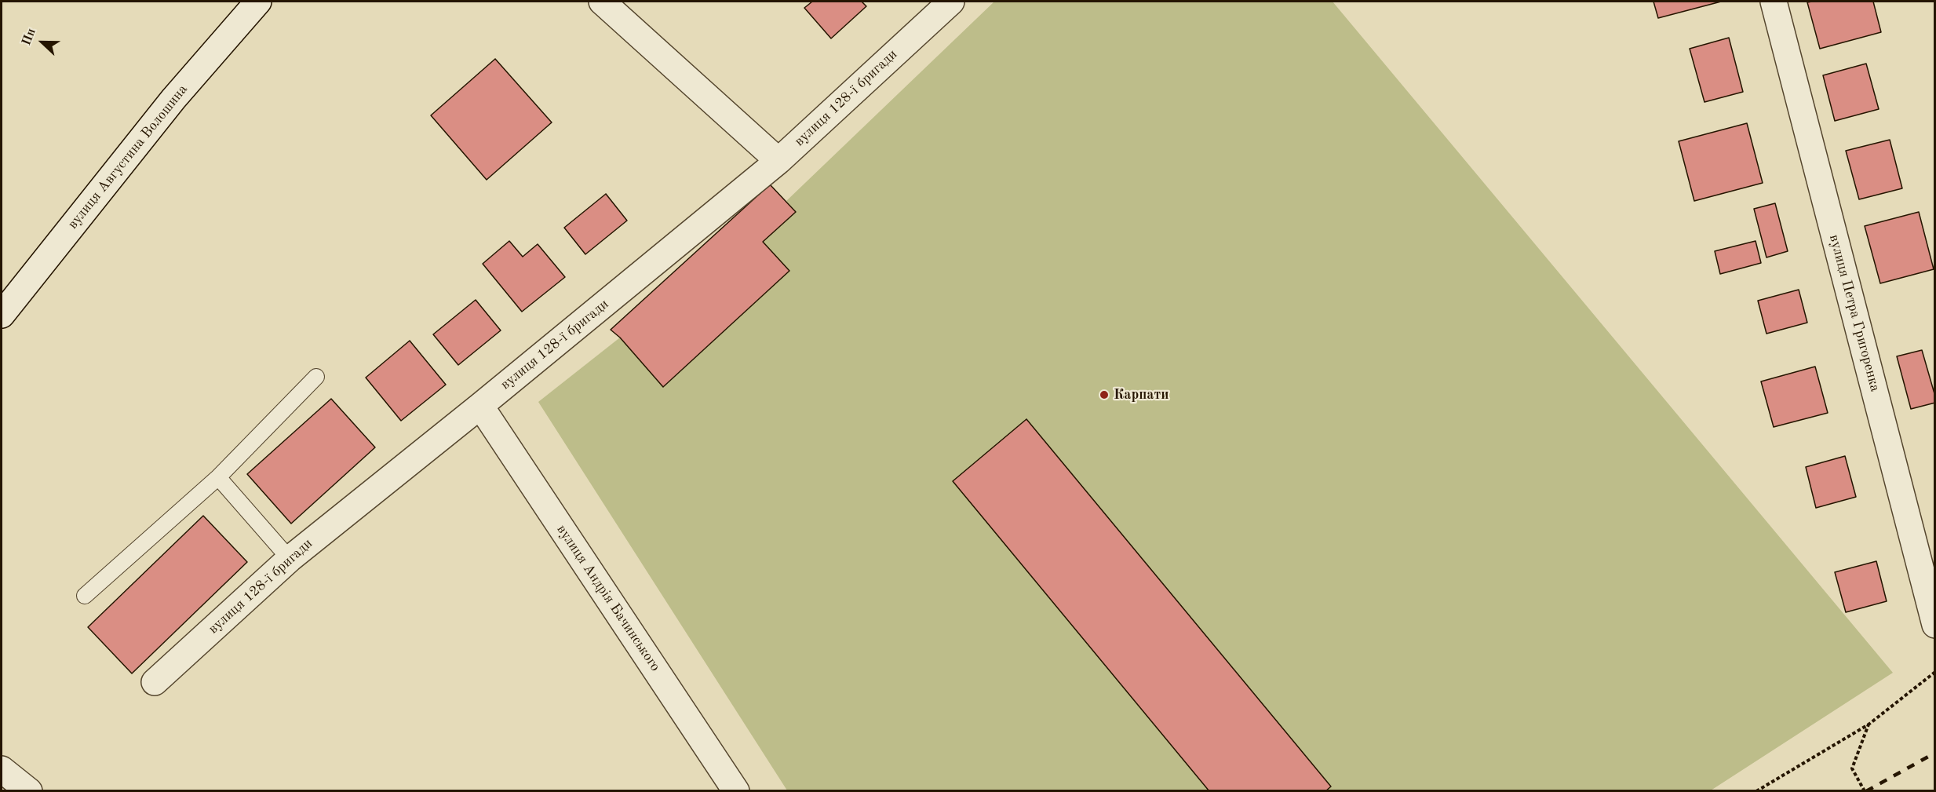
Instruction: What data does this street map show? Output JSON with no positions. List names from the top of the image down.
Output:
{
  "streets": {
    "street": [
      "вулиця 128-ї бригади",
      "вулиця Августина Волошина",
      "вулиця Петра Григоренка",
      "вулиця Андрія Бачинського"
    ]
  },
  "crossings": [
    ["вулиця 128-ї бригади", "вулиця Андрія Бачинського"]
  ],
  "places": ["Карпати"],
  "north": "left"
}
